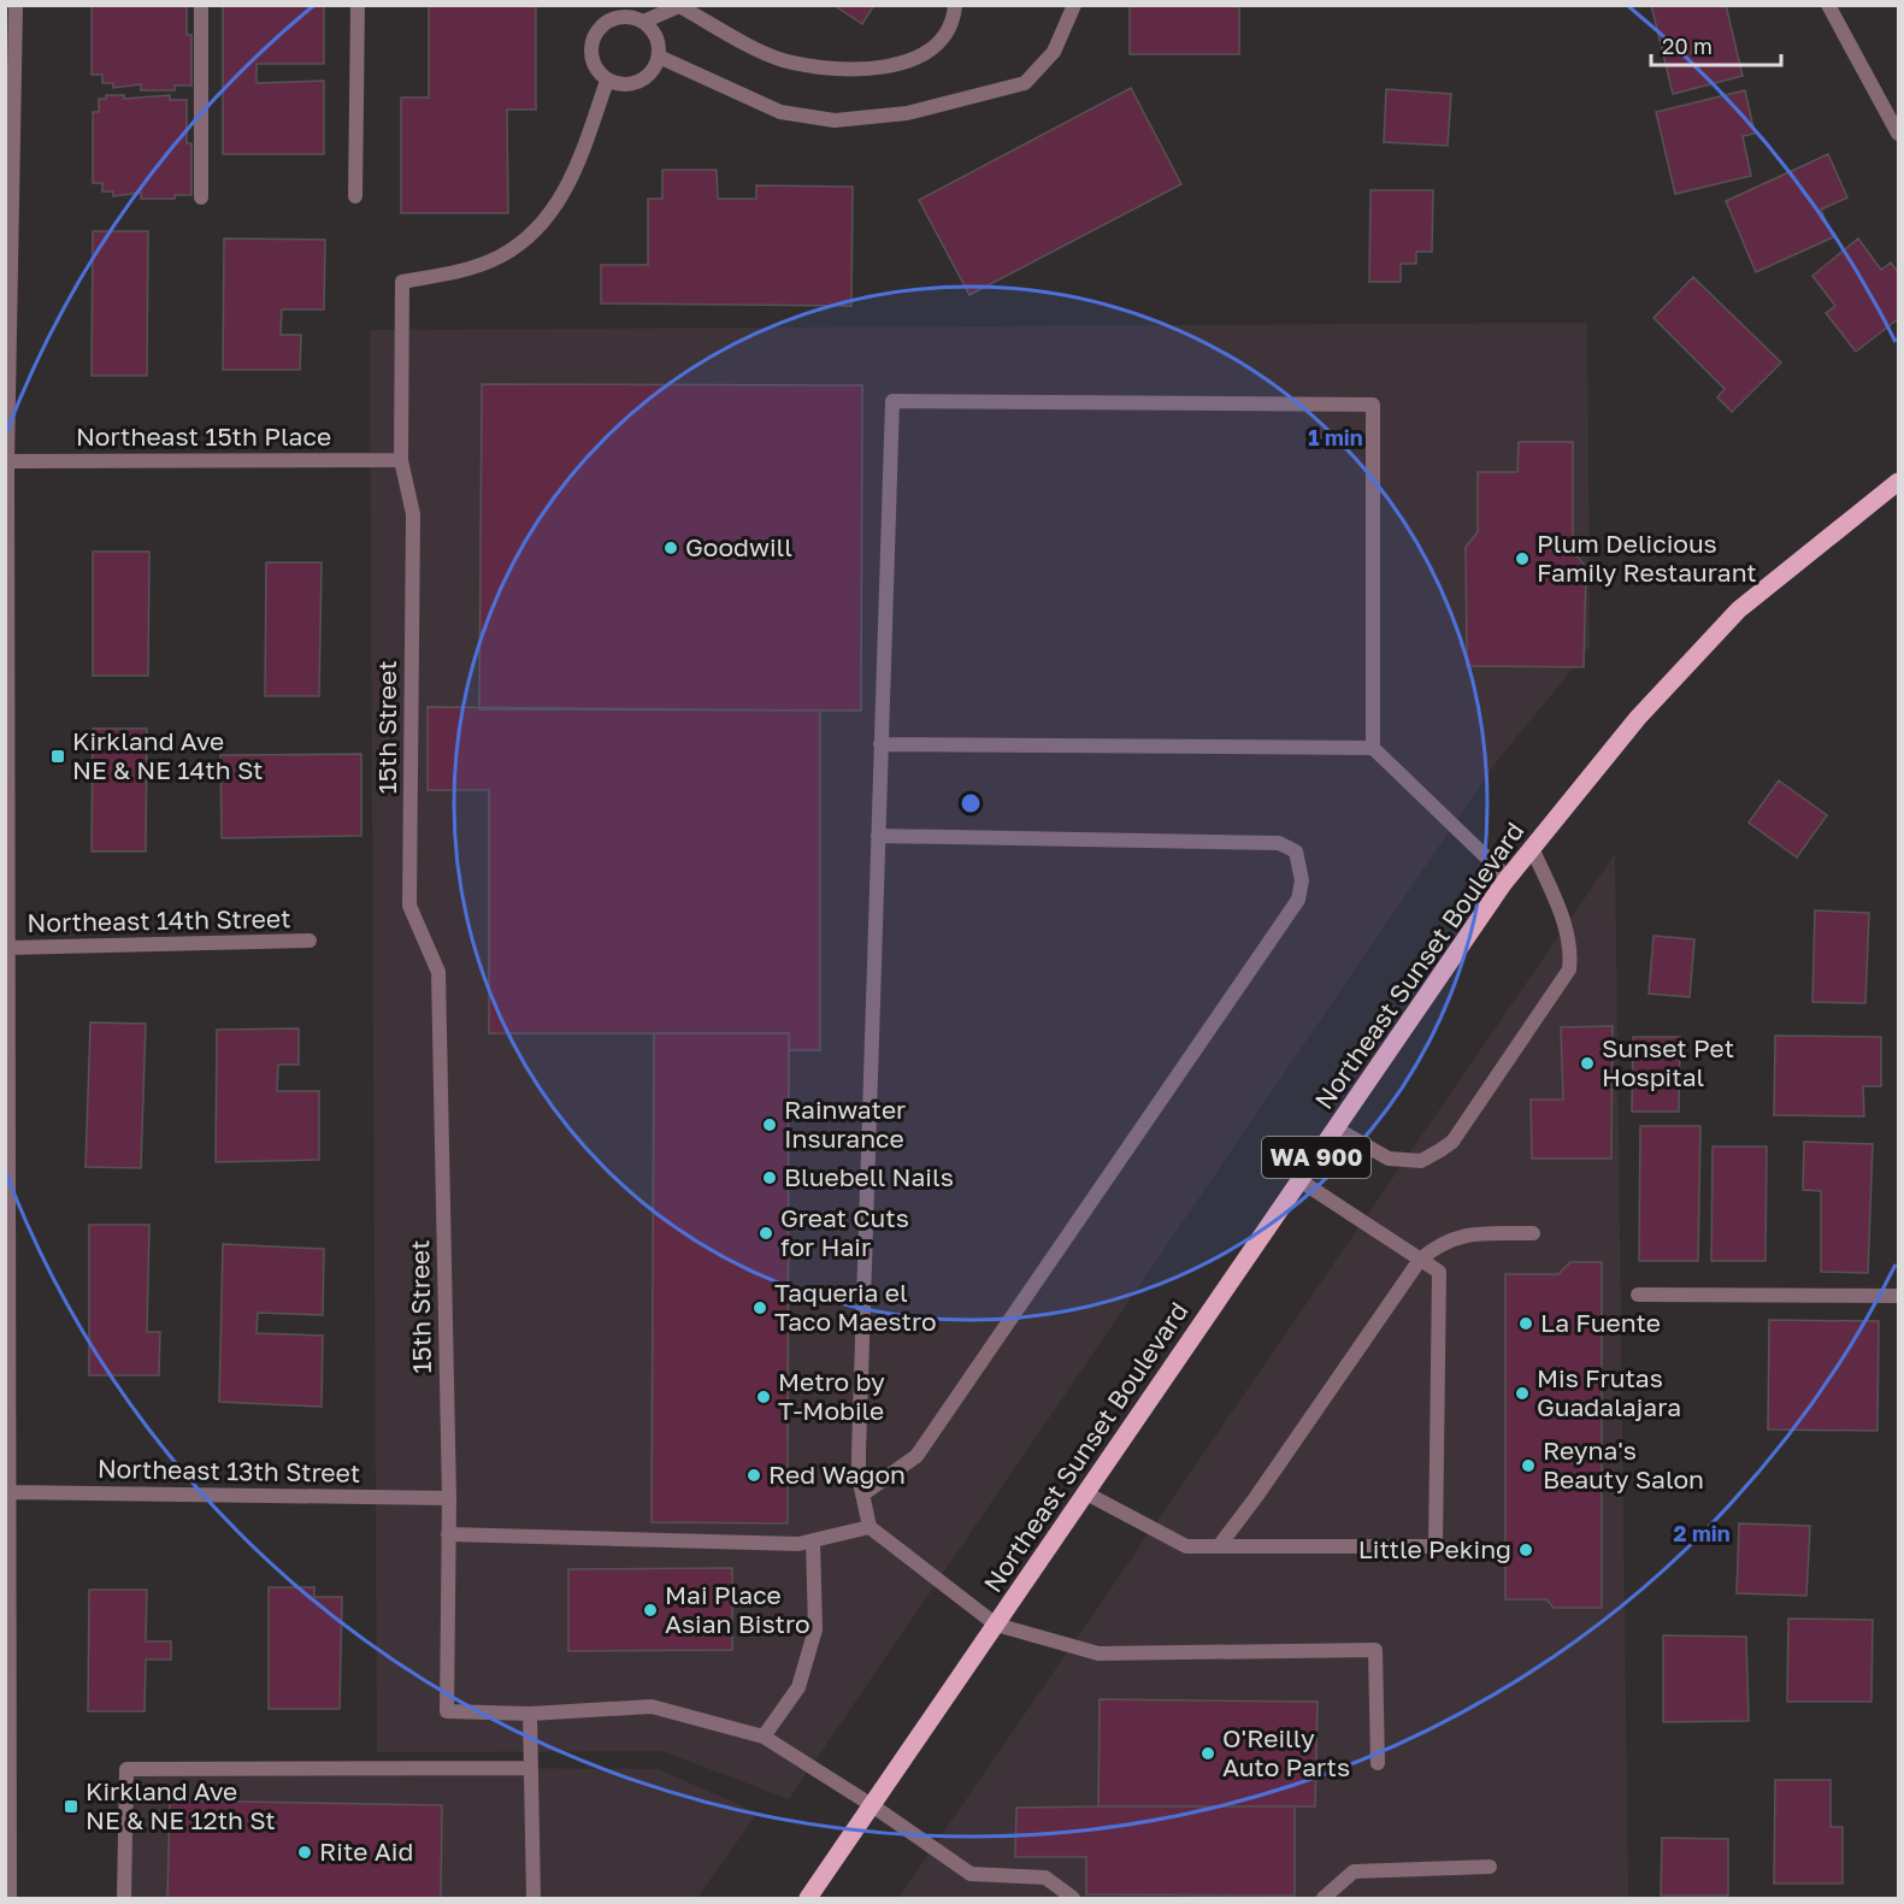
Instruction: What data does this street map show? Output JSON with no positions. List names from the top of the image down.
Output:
{
  "streets": {
    "main road": ["Northeast Sunset Boulevard", "WA 900"],
    "street": [
      "Northeast 15th Place",
      "15th Street",
      "Northeast 14th Street",
      "Northeast 13th Street"
    ]
  },
  "crossings": [
    ["Northeast 15th Place", "15th Street"],
    ["15th Street", "Northeast Sunset Boulevard"],
    ["15th Street", "Northeast 13th Street"]
  ],
  "places": {
    "other": [
      "Goodwill",
      "Plum Delicious Family Restaurant",
      "Sunset Pet Hospital",
      "Rainwater Insurance",
      "Bluebell Nails",
      "Great Cuts for Hair",
      "Taqueria el Taco Maestro",
      "La Fuente",
      "Mis Frutas Guadalajara",
      "Metro by T-Mobile",
      "Reyna's Beauty Salon",
      "Red Wagon",
      "Little Peking",
      "Mai Place Asian Bistro",
      "O'Reilly Auto Parts",
      "Rite Aid"
    ],
    "transit": ["Kirkland Ave NE & NE 14th St", "Kirkland Ave NE & NE 12th St"]
  },
  "scale_bar": "20 m",
  "rings": ["1 min", "2 min"]
}
